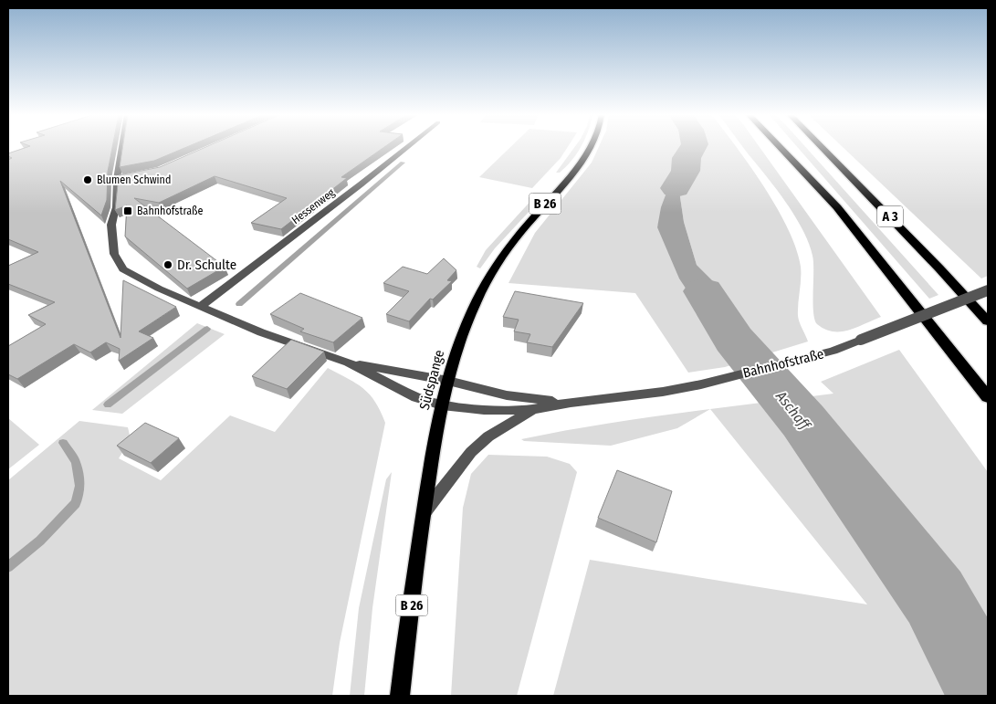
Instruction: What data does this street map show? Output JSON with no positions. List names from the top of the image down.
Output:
{
  "streets": {
    "highway": ["A 3"],
    "main road": ["B 26", "Südspange"],
    "street": ["Hessenweg", "Bahnhofstraße"]
  },
  "crossings": [
    ["Hessenweg", "Bahnhofstraße"],
    ["Bahnhofstraße", "Südspange"]
  ],
  "water": ["Aschaff"],
  "places": {
    "other": ["Blumen Schwind", "Dr. Schulte"],
    "transit": ["Bahnhofstraße"]
  }
}
